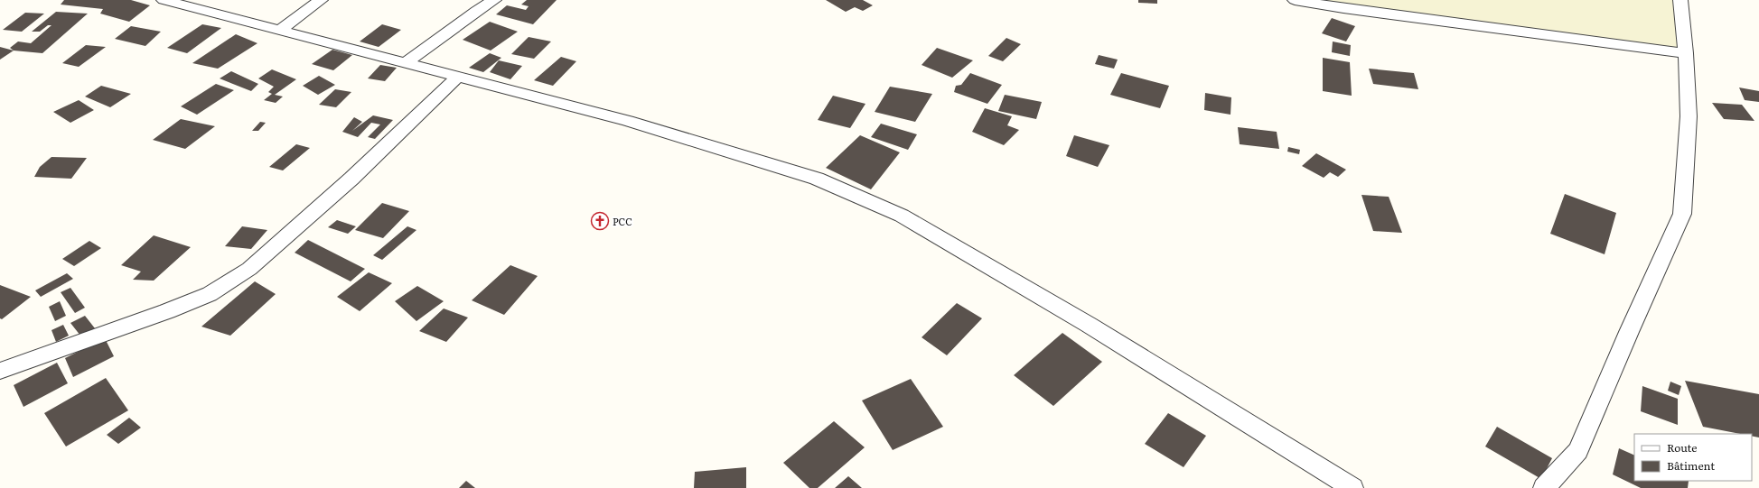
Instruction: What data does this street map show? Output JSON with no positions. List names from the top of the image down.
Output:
{
  "places": {
    "church": ["PCC"]
  },
  "legend": ["Route", "Bâtiment"]
}
